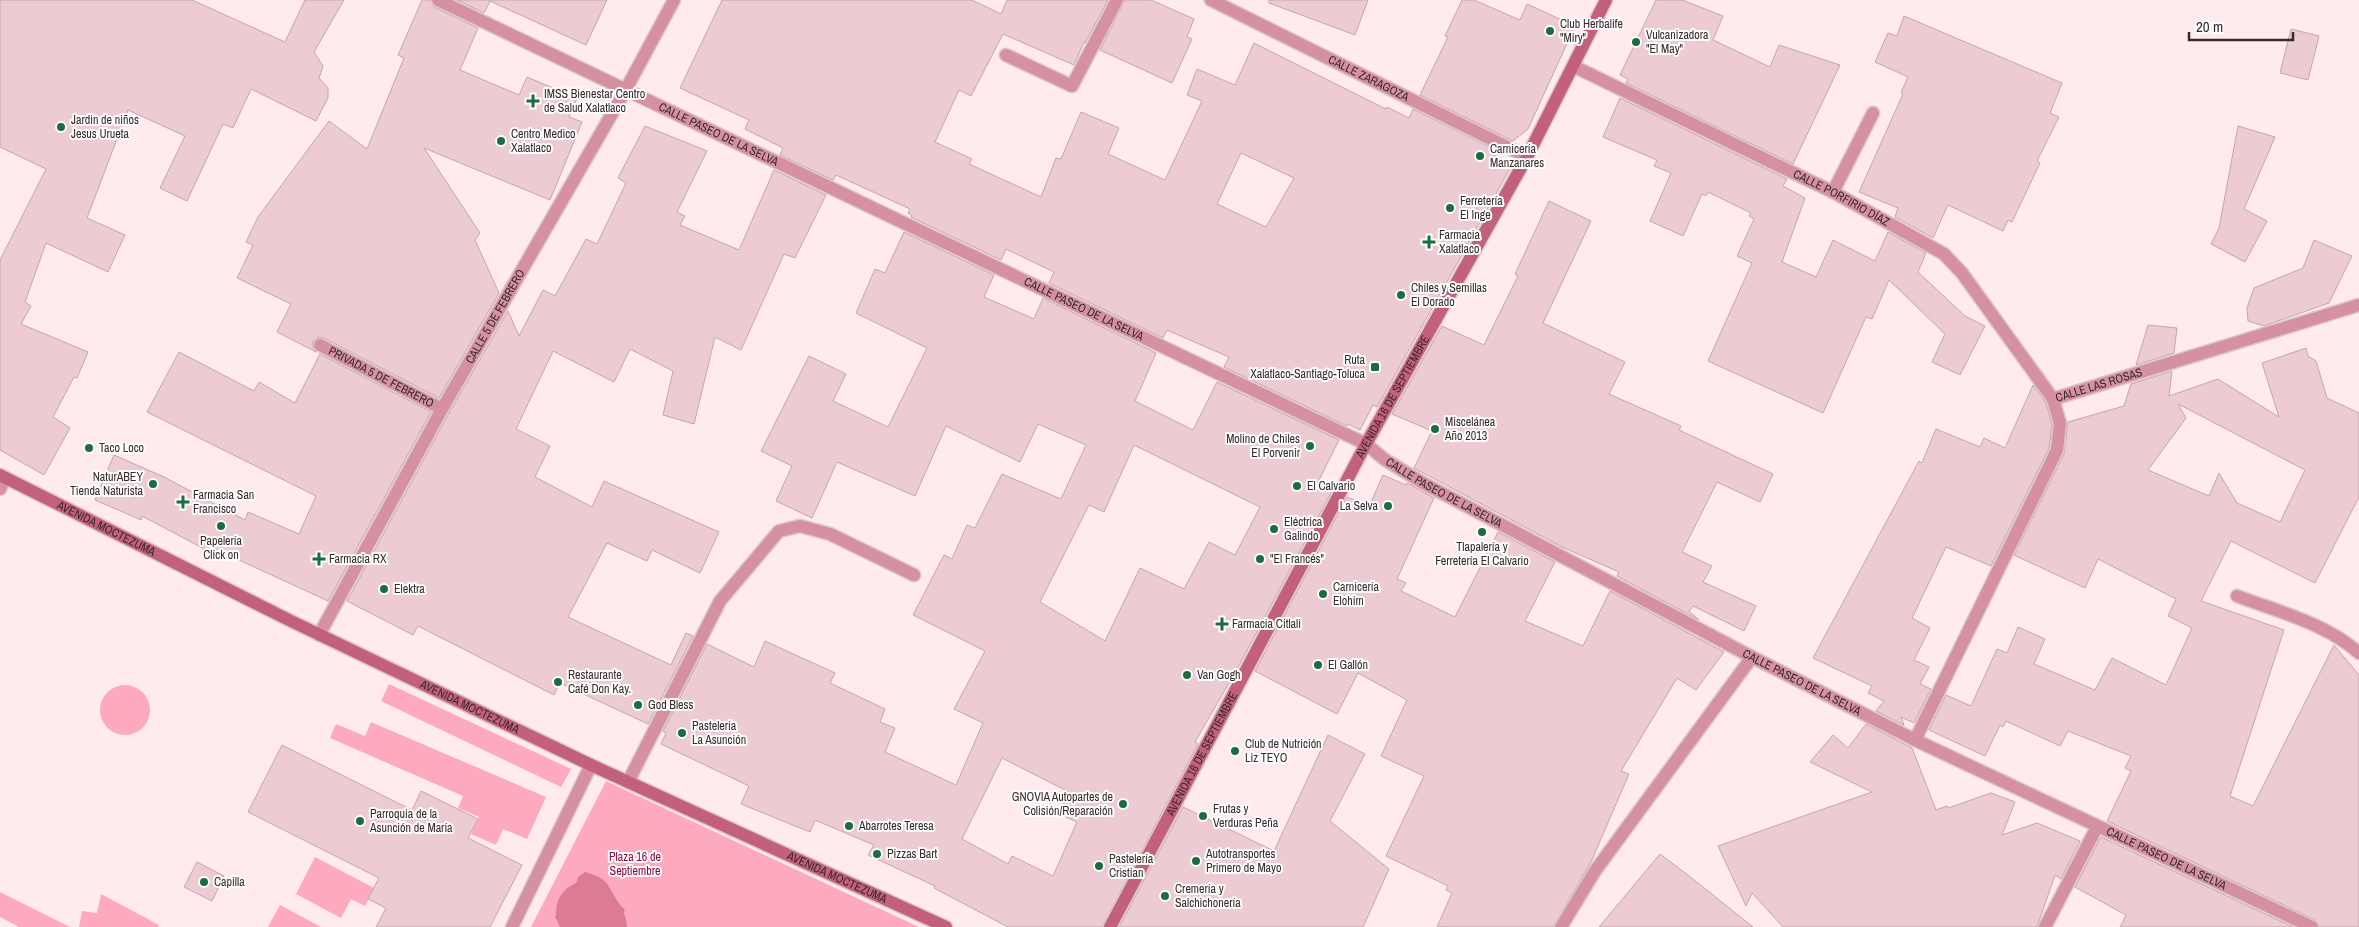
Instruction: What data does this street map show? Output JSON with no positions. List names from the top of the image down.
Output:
{
  "streets": {
    "main road": ["AVENIDA 16 DE SEPTIEMBRE", "AVENIDA MOCTEZUMA"],
    "street": [
      "CALLE ZARAGOZA",
      "CALLE PASEO DE LA SELVA",
      "CALLE PORFIRIO DÍAZ",
      "CALLE 5 DE FEBRERO",
      "PRIVADA 5 DE FEBRERO",
      "CALLE LAS ROSAS"
    ]
  },
  "crossings": [
    ["CALLE ZARAGOZA", "AVENIDA 16 DE SEPTIEMBRE"],
    ["CALLE PASEO DE LA SELVA", "CALLE 5 DE FEBRERO"],
    ["CALLE PASEO DE LA SELVA", "CALLE LAS ROSAS"],
    ["CALLE PASEO DE LA SELVA", "AVENIDA 16 DE SEPTIEMBRE"],
    ["CALLE PORFIRIO DÍAZ", "CALLE LAS ROSAS"],
    ["CALLE PORFIRIO DÍAZ", "AVENIDA 16 DE SEPTIEMBRE"],
    ["CALLE 5 DE FEBRERO", "PRIVADA 5 DE FEBRERO"],
    ["CALLE 5 DE FEBRERO", "AVENIDA MOCTEZUMA"]
  ],
  "parks": ["Plaza 16 de Septiembre"],
  "places": {
    "other": [
      "Club Herbalife \"Miry\"",
      "Vulcanizadora \"El May\"",
      "Jardin de niños Jesus Urueta",
      "Centro Medico Xalatlaco",
      "Carnicería Manzanares",
      "Ferretería El Inge",
      "Chiles y Semillas El Dorado",
      "Miscelánea Año 2013",
      "Molino de Chiles El Porvenir",
      "Taco Loco",
      "NaturABEY Tienda Naturista",
      "El Calvario",
      "La Selva",
      "Papelería Click on",
      "Eléctrica Galindo",
      "Tlapalería y Ferretería El Calvario",
      "\"El Francés\"",
      "Elektra",
      "Carnicería Elohim",
      "El Gallón",
      "Van Gogh",
      "Restaurante Café Don Kay.",
      "God Bless",
      "Pastelería La Asunción",
      "Club de Nutrición Liz TEYO",
      "GNOVIA Autopartes de Colisión/Reparación",
      "Frutas y Verduras Peña",
      "Parroquia de la Asunción de María",
      "Abarrotes Teresa",
      "Pizzas Bart",
      "Autotransportes Primero de Mayo",
      "Pastelería Cristian",
      "Capilla",
      "Cremería y Salchichonería"
    ],
    "health": [
      "IMSS Bienestar Centro de Salud Xalatlaco",
      "Farmacia Xalatlaco",
      "Farmacia San Francisco",
      "Farmacia RX",
      "Farmacia Citlali"
    ],
    "transit": ["Ruta Xalatlaco-Santiago-Toluca"]
  },
  "scale_bar": "20 m"
}
